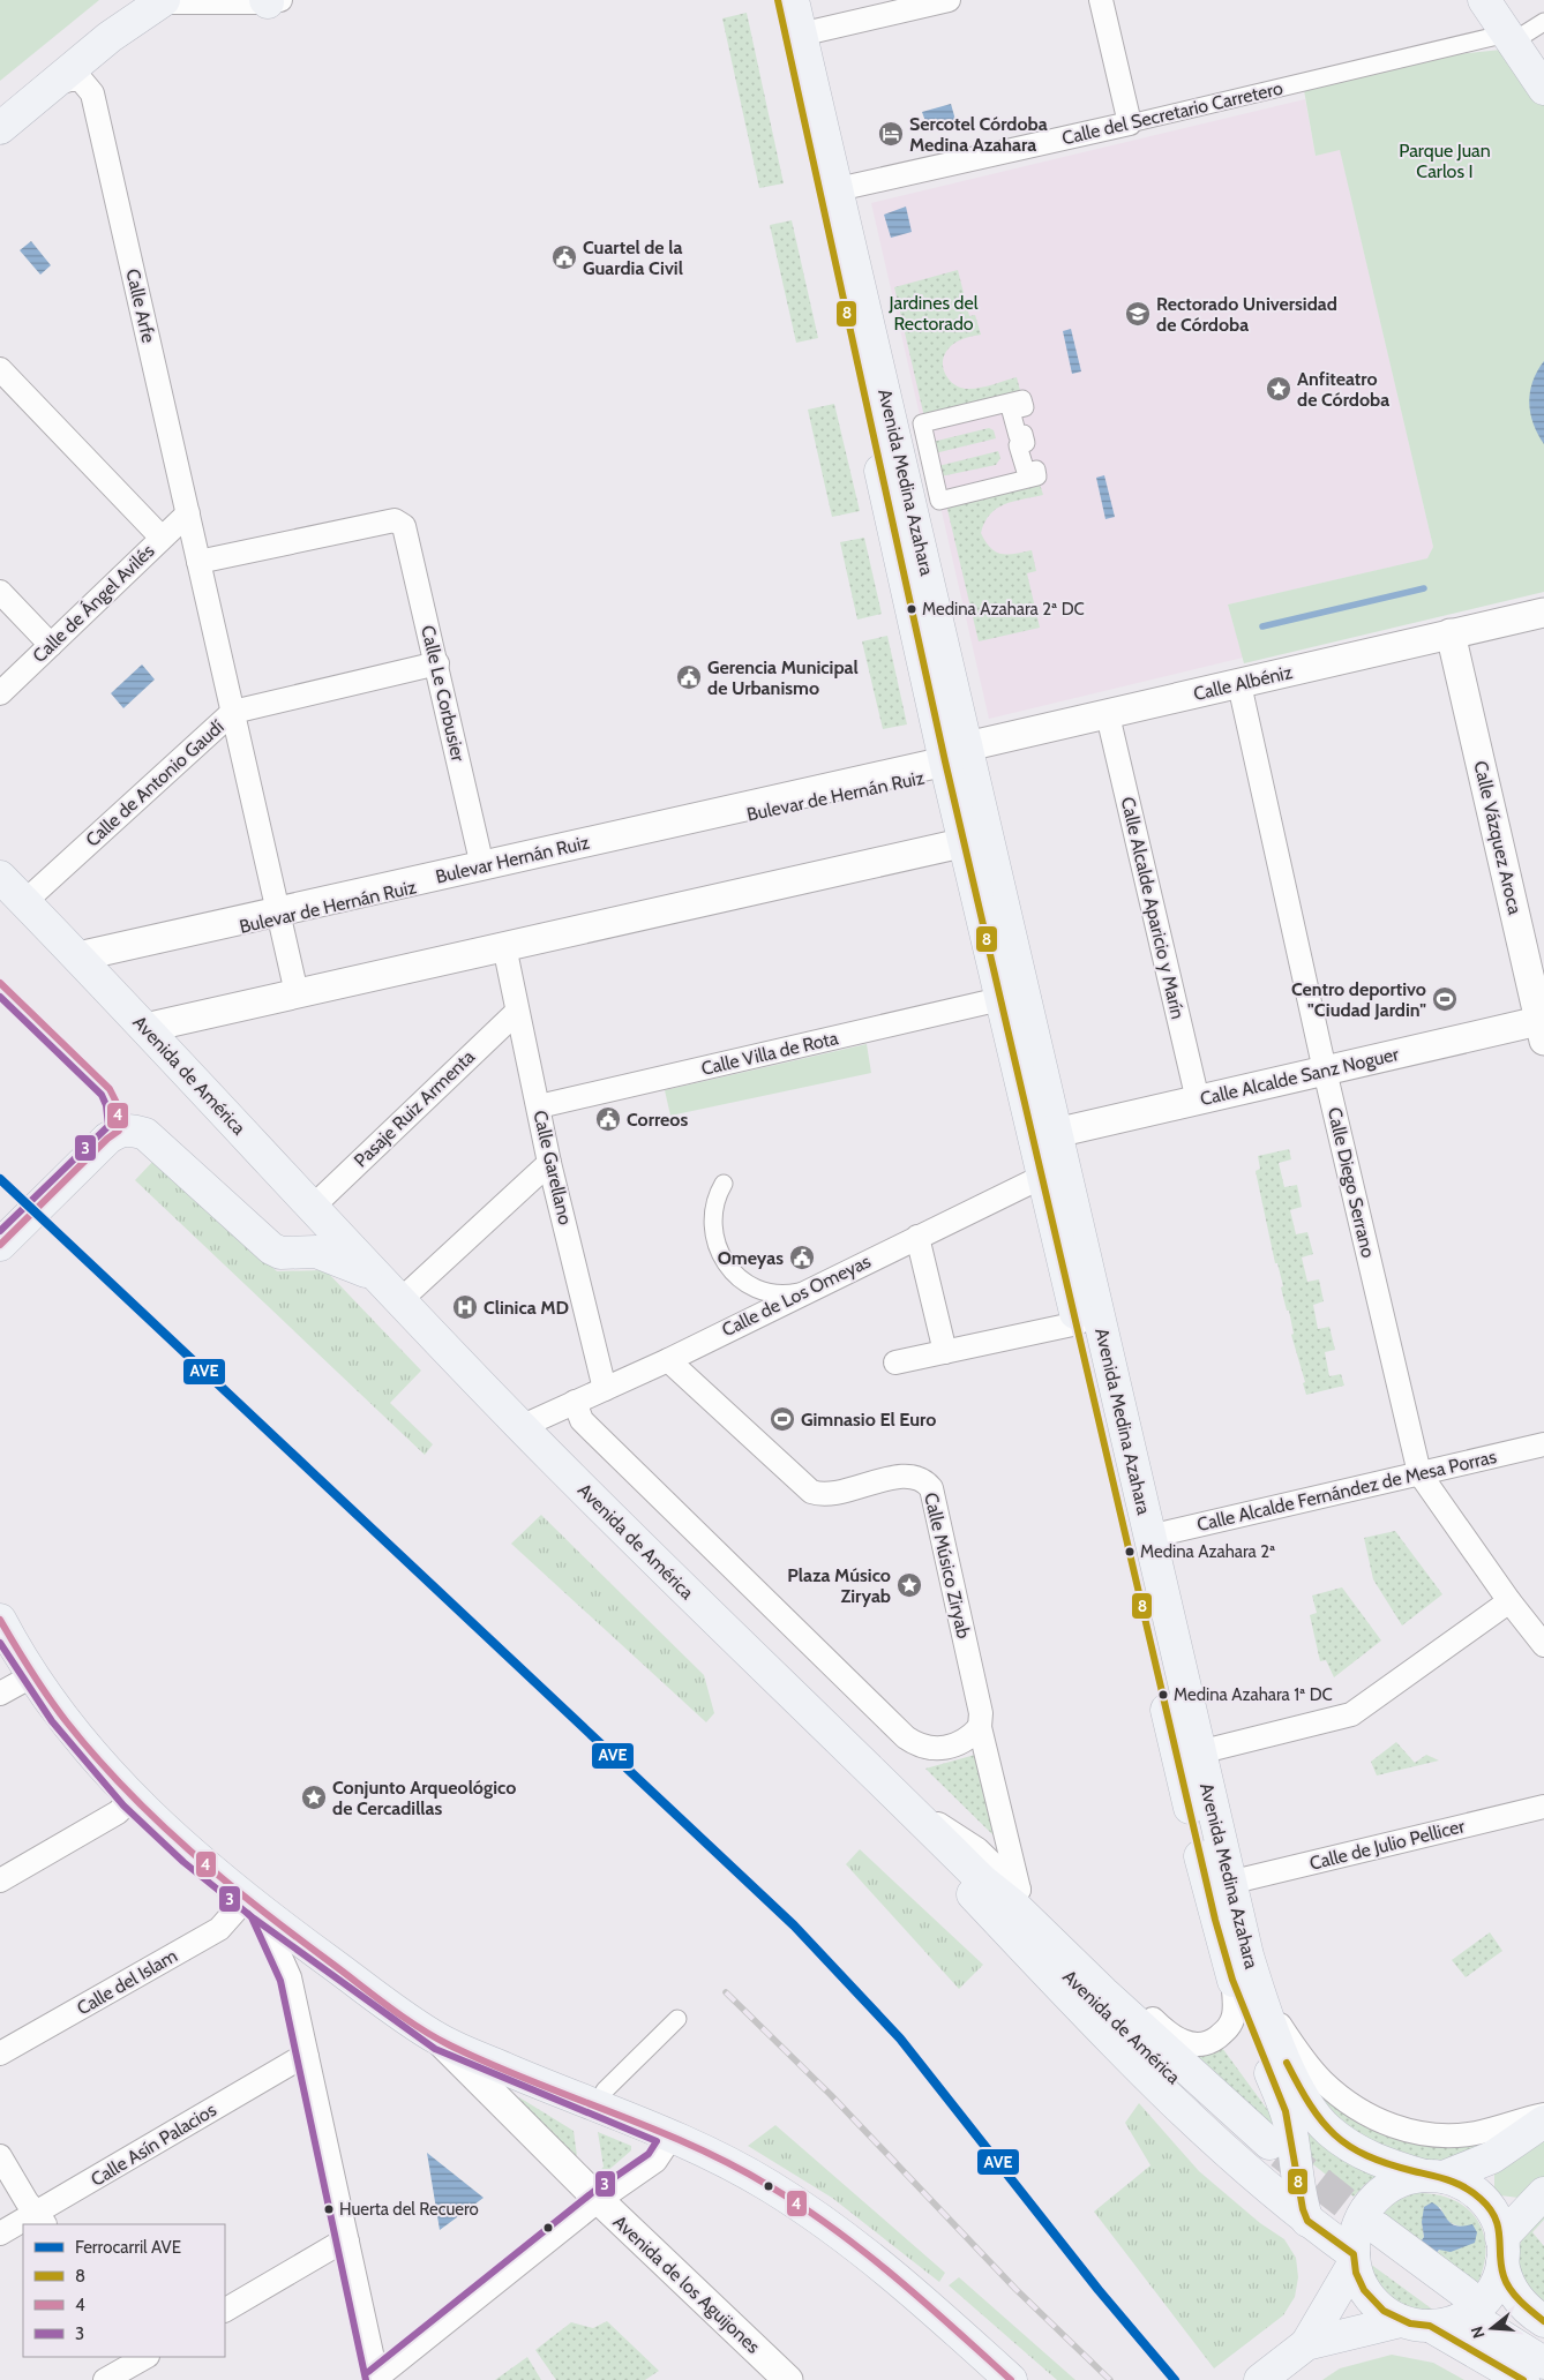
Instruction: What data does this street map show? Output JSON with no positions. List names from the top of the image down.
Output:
{
  "streets": {
    "main road": ["Avenida Medina Azahara", "Avenida de América"],
    "street": [
      "Calle del Secretario Carretero",
      "Calle Arfe",
      "Calle de Ángel Avilés",
      "Calle Albéniz",
      "Calle Le Corbusier",
      "Calle de Antonio Gaudí",
      "Bulevar de Hernán Ruiz",
      "Calle Vázquez Aroca",
      "Bulevar Hernán Ruiz",
      "Calle Alcalde Aparicio y Marín",
      "Calle Villa de Rota",
      "Calle Alcalde Sanz Noguer",
      "Pasaje Ruiz Armenta",
      "Calle Garellano",
      "Calle Diego Serrano",
      "Calle de Los Omeyas",
      "Calle Alcalde Fernández de Mesa Porras",
      "Calle Músico Ziryab",
      "Calle de Julio Pellicer",
      "Calle del Islam",
      "Calle Asín Palacios",
      "Avenida de los Aguijones"
    ]
  },
  "crossings": [
    ["Calle del Secretario Carretero", "Avenida Medina Azahara"],
    ["Calle Arfe", "Calle de Ángel Avilés"],
    ["Calle Arfe", "Calle Le Corbusier"],
    ["Calle Arfe", "Calle de Antonio Gaudí"],
    ["Calle Arfe", "Bulevar de Hernán Ruiz"],
    ["Calle Arfe", "Bulevar Hernán Ruiz"],
    ["Avenida Medina Azahara", "Calle Albéniz"],
    ["Avenida Medina Azahara", "Bulevar Hernán Ruiz"],
    ["Avenida Medina Azahara", "Calle Villa de Rota"],
    ["Avenida Medina Azahara", "Avenida de América"],
    ["Avenida Medina Azahara", "Calle Alcalde Sanz Noguer"],
    ["Avenida Medina Azahara", "Calle de Los Omeyas"],
    ["Avenida Medina Azahara", "Calle Alcalde Fernández de Mesa Porras"],
    ["Avenida Medina Azahara", "Calle de Julio Pellicer"],
    ["Calle Albéniz", "Calle Vázquez Aroca"],
    ["Calle Albéniz", "Bulevar Hernán Ruiz"],
    ["Calle Albéniz", "Calle Alcalde Aparicio y Marín"],
    ["Calle Albéniz", "Calle Diego Serrano"],
    ["Calle Le Corbusier", "Calle de Antonio Gaudí"],
    ["Calle Le Corbusier", "Bulevar Hernán Ruiz"],
    ["Calle de Antonio Gaudí", "Avenida de América"],
    ["Bulevar de Hernán Ruiz", "Bulevar Hernán Ruiz"],
    ["Calle Vázquez Aroca", "Calle Alcalde Sanz Noguer"],
    ["Bulevar Hernán Ruiz", "Avenida de América"],
    ["Calle Alcalde Aparicio y Marín", "Calle Alcalde Sanz Noguer"],
    ["Calle Villa de Rota", "Calle Garellano"],
    ["Avenida de América", "Pasaje Ruiz Armenta"],
    ["Avenida de América", "Calle de Los Omeyas"],
    ["Avenida de América", "Calle Músico Ziryab"],
    ["Calle Alcalde Sanz Noguer", "Calle Diego Serrano"],
    ["Pasaje Ruiz Armenta", "Calle Garellano"],
    ["Calle Garellano", "Calle de Los Omeyas"],
    ["Calle Diego Serrano", "Calle Alcalde Fernández de Mesa Porras"],
    ["Calle de Los Omeyas", "Calle Músico Ziryab"]
  ],
  "parks": ["Parque Juan Carlos I", "Jardines del Rectorado"],
  "places": {
    "hotel": ["Sercotel Córdoba Medina Azahara"],
    "public building": [
      "Cuartel de la Guardia Civil",
      "Gerencia Municipal de Urbanismo",
      "Correos",
      "Omeyas"
    ],
    "school or university": ["Rectorado Universidad de Córdoba"],
    "place": ["Anfiteatro de Córdoba", "Plaza Músico Ziryab", "Conjunto Arqueológico de Cercadillas"],
    "other": [
      "Medina Azahara 2ª DC",
      "Medina Azahara 2ª",
      "Medina Azahara 1ª DC",
      "Huerta del Recuero"
    ],
    "sports": ["Centro deportivo \"Ciudad Jardin\"", "Gimnasio El Euro"],
    "hospital": ["Clinica MD"]
  },
  "lines": [
    "transit line 8",
    "transit line 4",
    "transit line 3",
    "rail line AVE"
  ],
  "legend": [
    "Ferrocarril AVE",
    "8",
    "4",
    "3"
  ],
  "north": "left"
}
